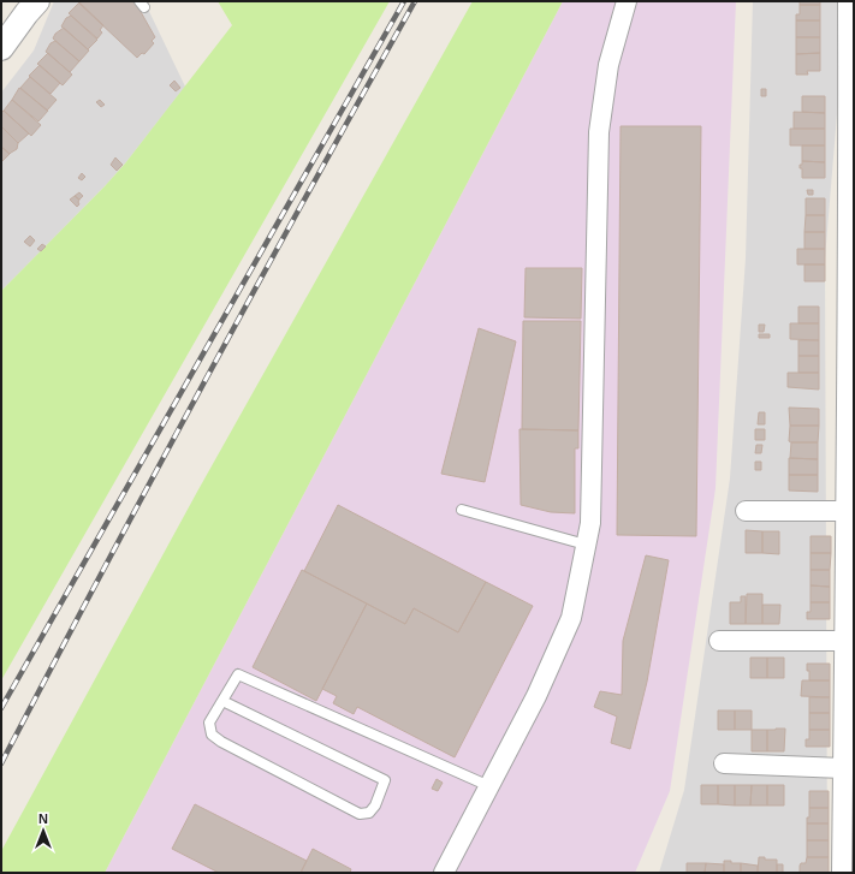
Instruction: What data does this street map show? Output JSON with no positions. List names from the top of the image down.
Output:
{
  "north": "top"
}
